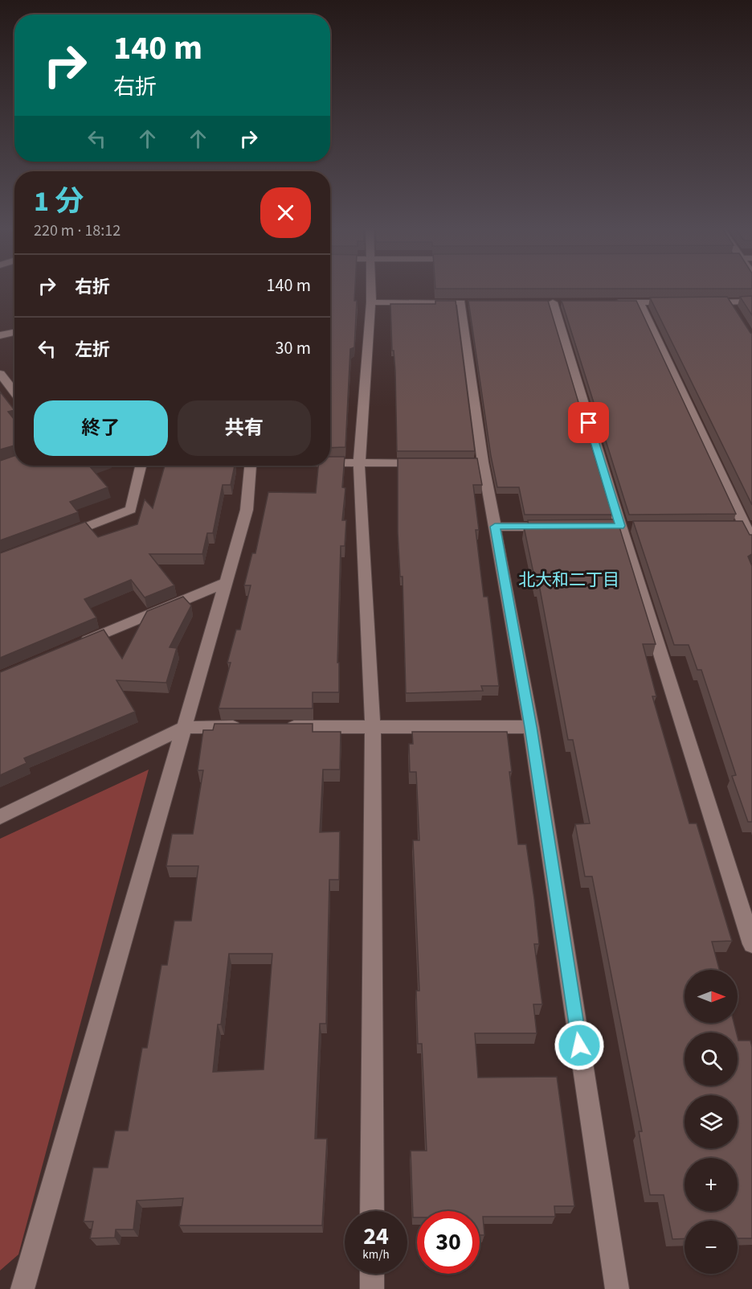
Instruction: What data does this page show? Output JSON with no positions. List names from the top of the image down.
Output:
{
  "districts": ["北大和二丁目"],
  "north": "right",
  "page": {
    "turn": ["140 m", "右折"],
    "heading": ["1 分", "220 m · 18:12"],
    "list": [
      {
        "name": "右折",
        "value": "140 m"
      },
      {
        "name": "左折",
        "value": "30 m"
      }
    ],
    "buttons": ["終了", "共有"],
    "map_buttons": ["+", "−"],
    "speed": "24 km/h",
    "limit": "30"
  }
}
